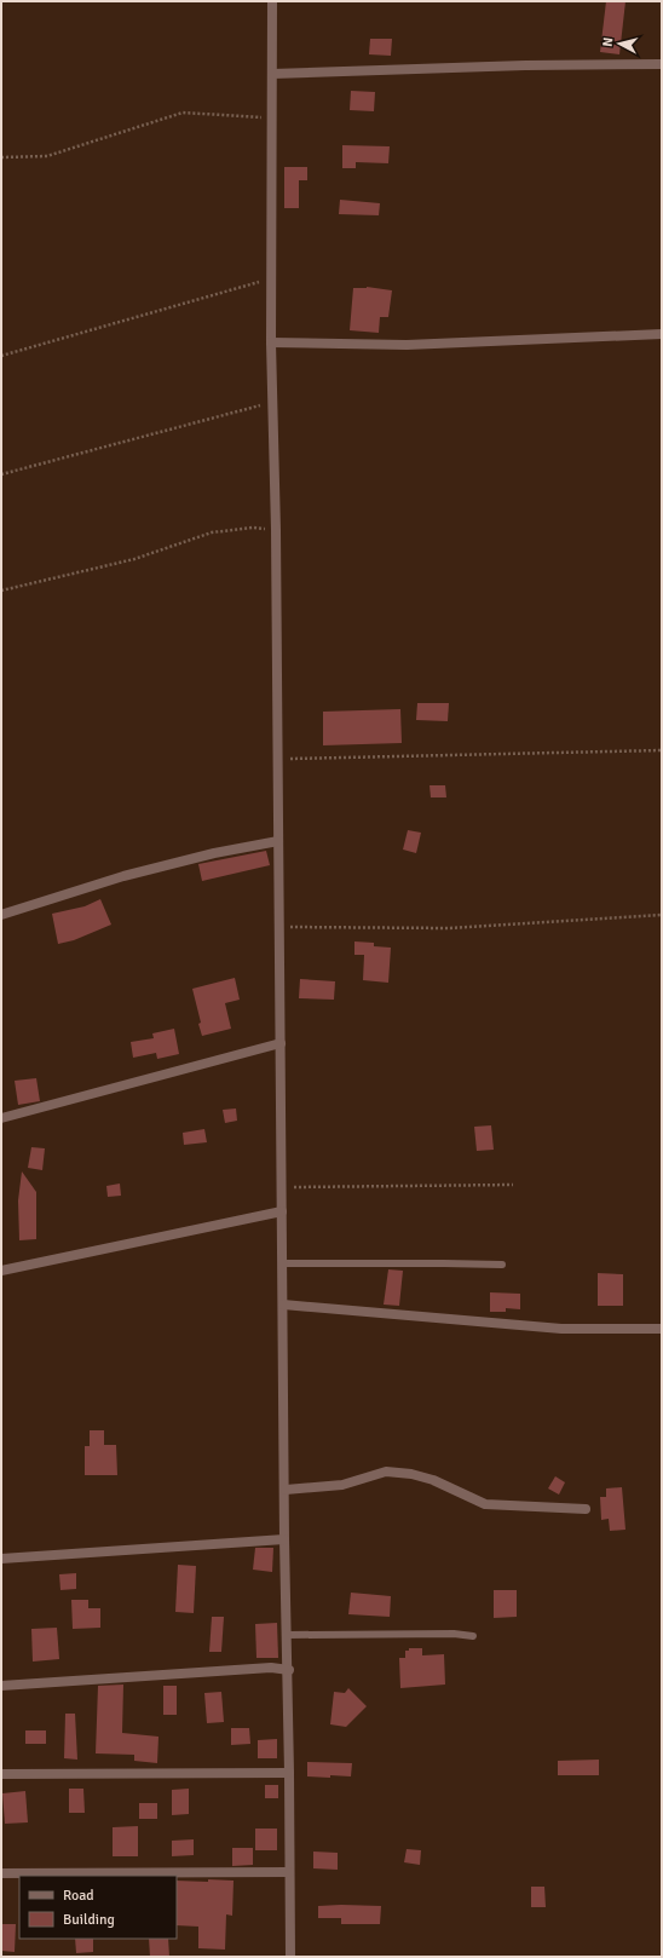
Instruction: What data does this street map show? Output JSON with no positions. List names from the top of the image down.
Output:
{
  "legend": ["Road", "Building"],
  "north": "left"
}
